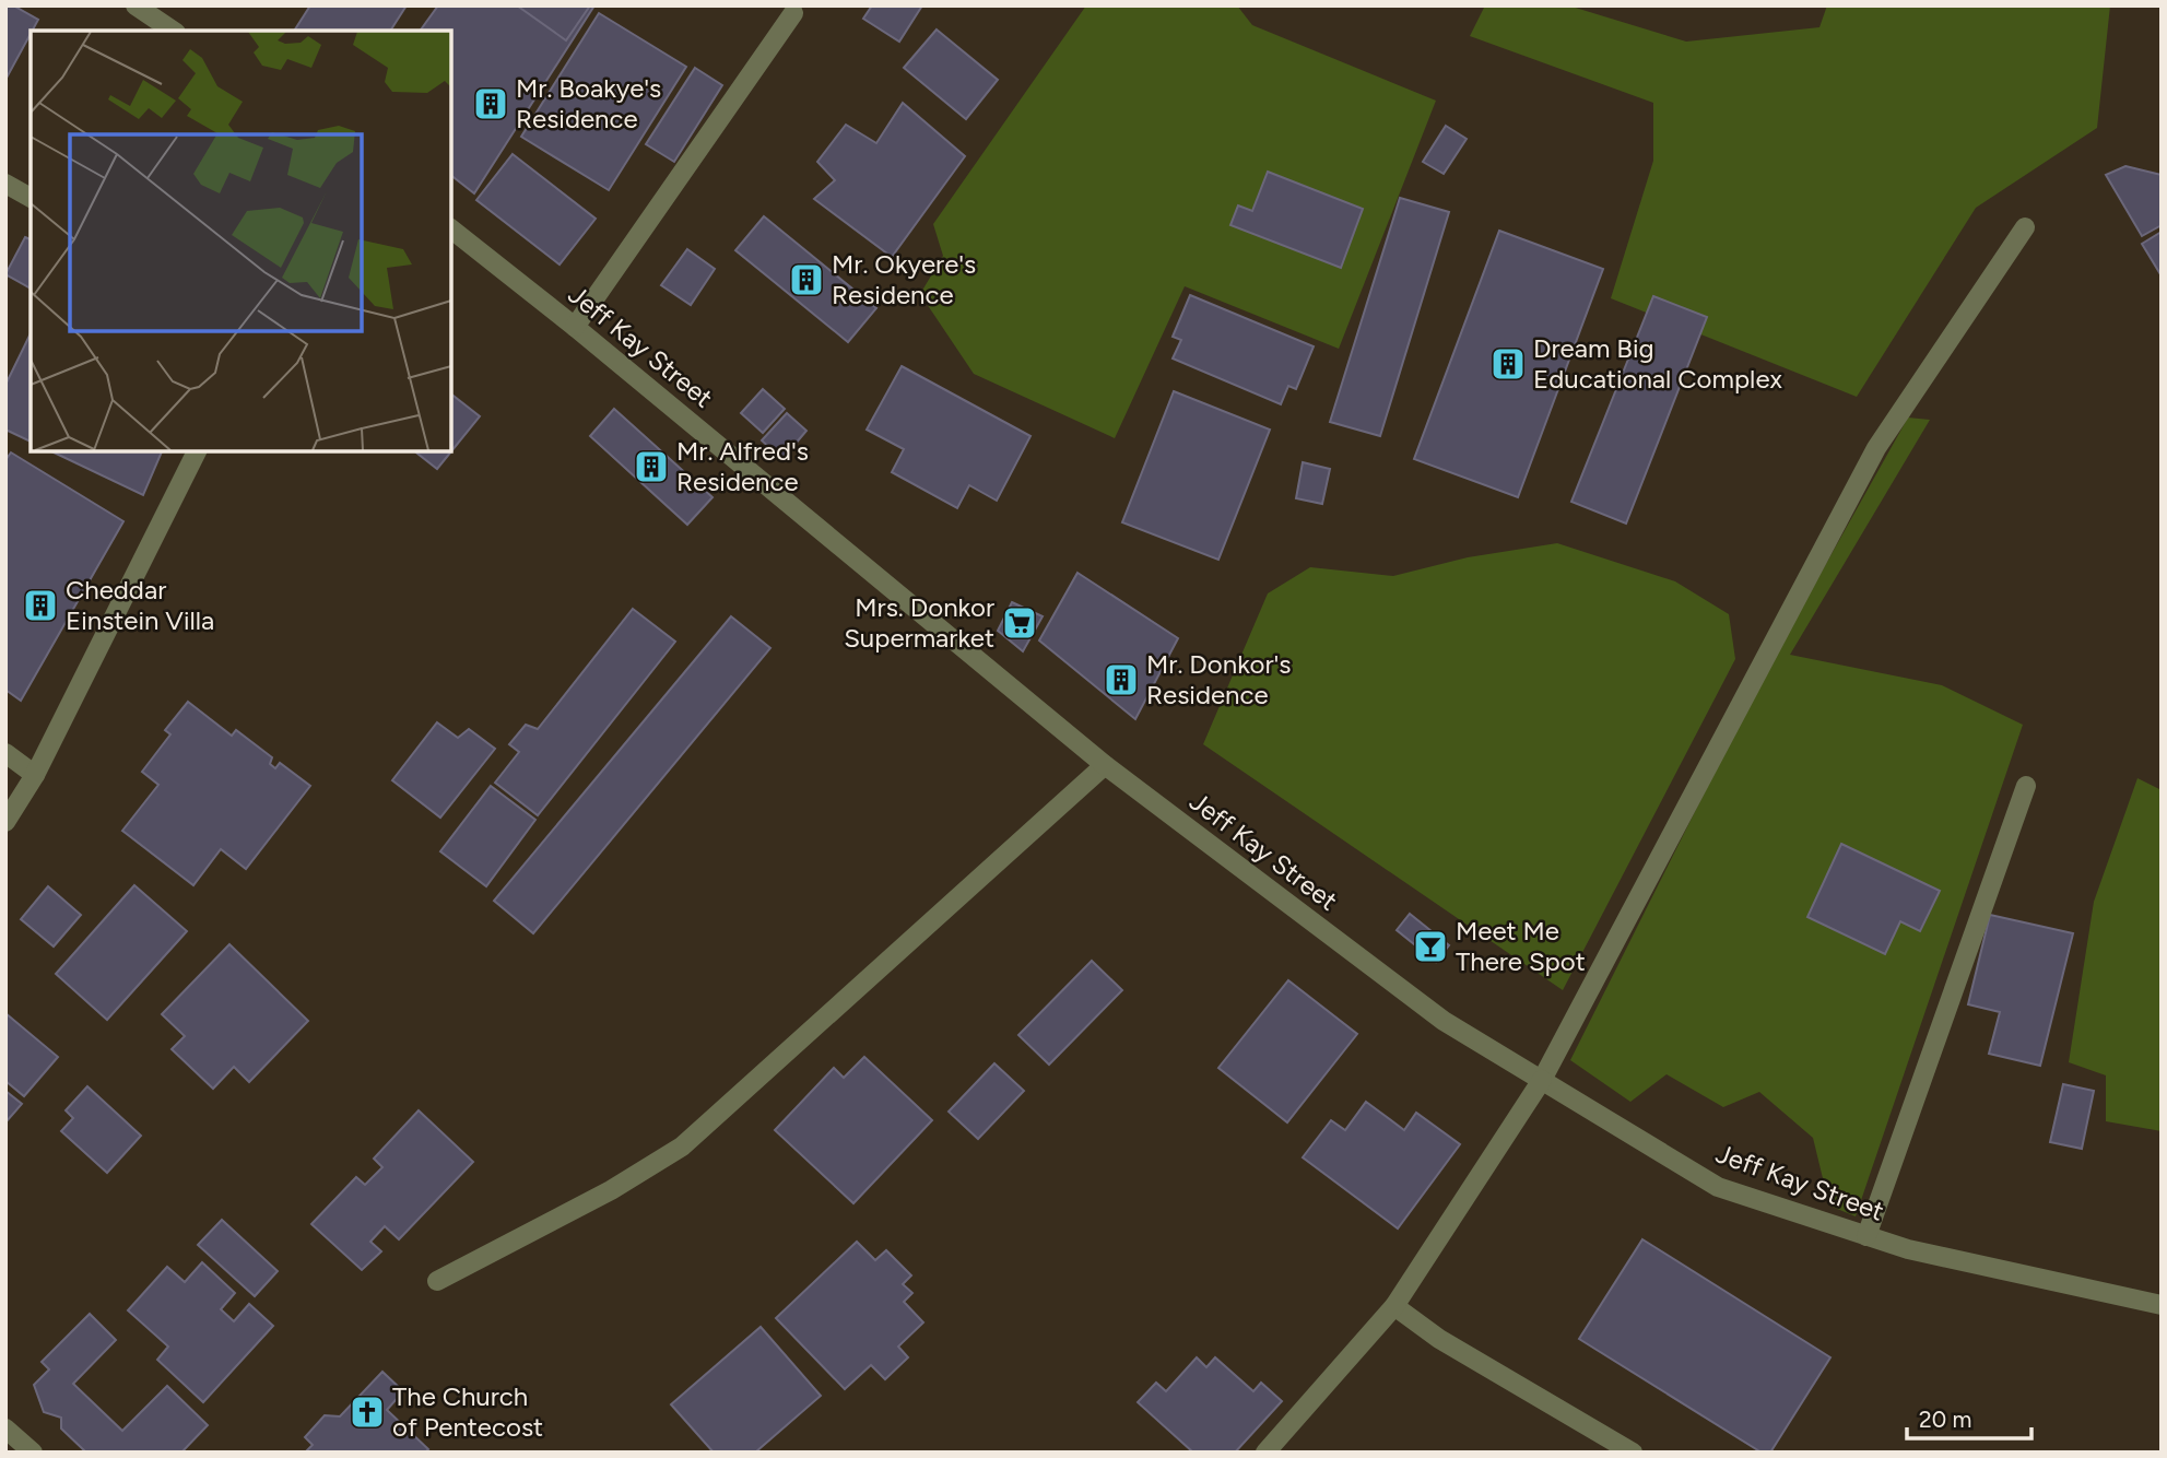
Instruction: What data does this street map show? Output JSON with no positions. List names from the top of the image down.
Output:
{
  "streets": {
    "street": ["Jeff Kay Street"]
  },
  "places": {
    "building": [
      "Mr. Boakye's Residence",
      "Mr. Okyere's Residence",
      "Dream Big Educational Complex",
      "Mr. Alfred's Residence",
      "Cheddar Einstein Villa",
      "Mr. Donkor's Residence"
    ],
    "supermarket": ["Mrs. Donkor Supermarket"],
    "bar": ["Meet Me There Spot"],
    "church": ["The Church of Pentecost"]
  },
  "scale_bar": "20 m"
}
